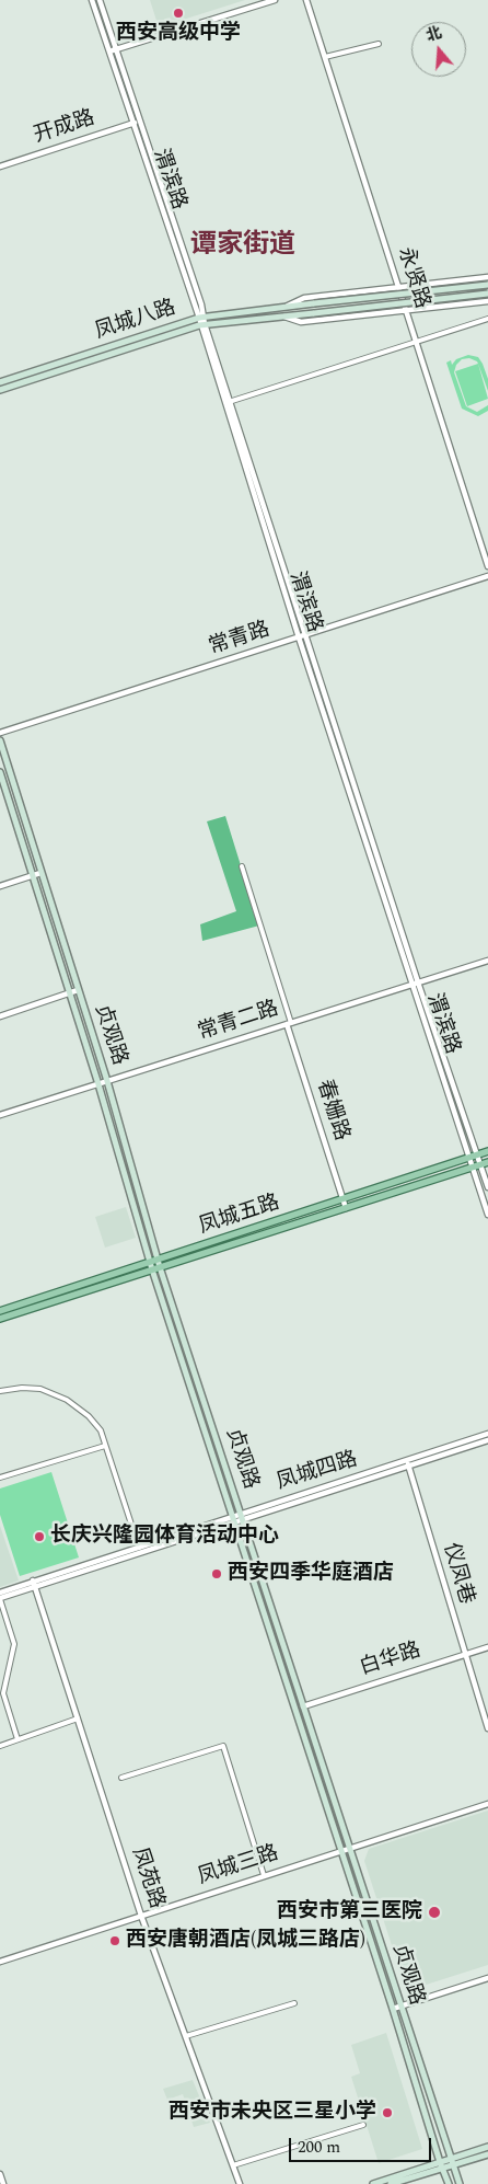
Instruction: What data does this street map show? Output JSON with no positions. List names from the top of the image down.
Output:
{
  "streets": {
    "main road": ["凤城八路", "贞观路", "凤城五路"],
    "street": [
      "开成路",
      "渭滨路",
      "永贤路",
      "常青路",
      "常青二路",
      "春姗路",
      "凤城四路",
      "仪凤巷",
      "白华路",
      "凤城三路",
      "凤苑路"
    ]
  },
  "crossings": [
    ["开成路", "渭滨路"],
    ["渭滨路", "凤城八路"],
    ["渭滨路", "常青路"],
    ["渭滨路", "常青二路"],
    ["渭滨路", "凤城五路"],
    ["永贤路", "凤城八路"],
    ["常青二路", "贞观路"],
    ["常青二路", "春姗路"],
    ["贞观路", "凤城五路"],
    ["贞观路", "凤城四路"],
    ["贞观路", "白华路"],
    ["贞观路", "凤城三路"],
    ["春姗路", "凤城五路"],
    ["凤城四路", "仪凤巷"],
    ["凤城四路", "凤苑路"],
    ["仪凤巷", "白华路"],
    ["凤城三路", "凤苑路"]
  ],
  "districts": ["谭家街道"],
  "places": [
    "西安高级中学",
    "长庆兴隆园体育活动中心",
    "西安四季华庭酒店",
    "西安市第三医院",
    "西安唐朝酒店(凤城三路店)",
    "西安市未央区三星小学"
  ],
  "scale_bar": "200 m",
  "north": "top"
}
